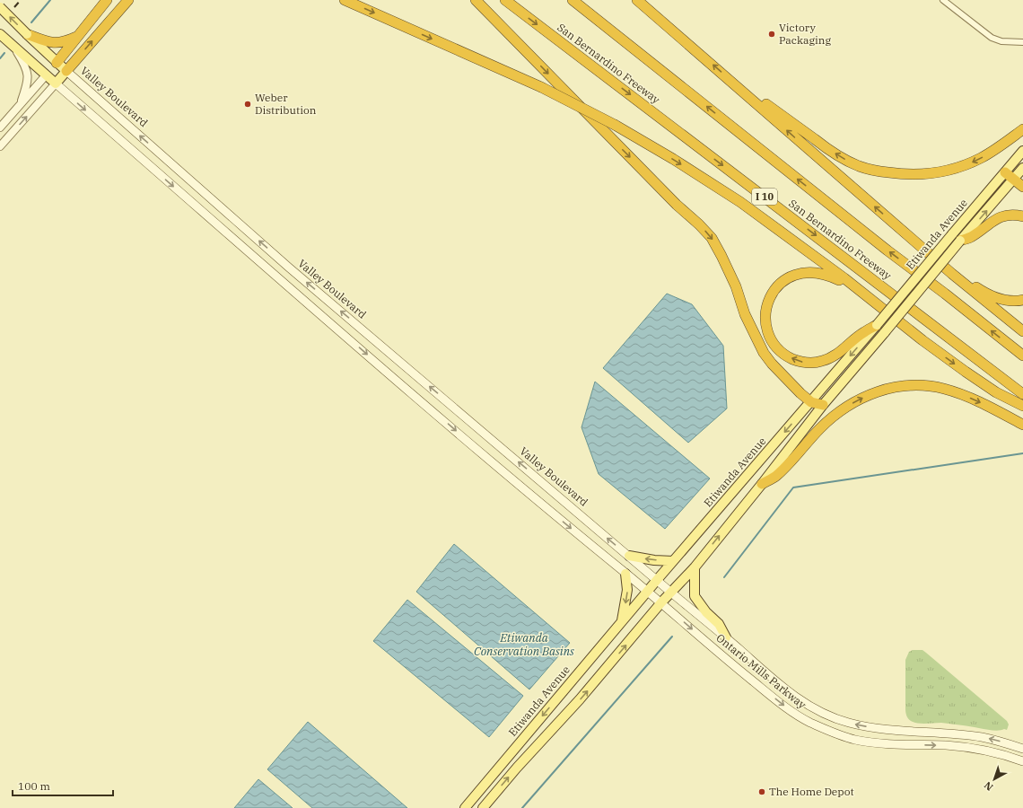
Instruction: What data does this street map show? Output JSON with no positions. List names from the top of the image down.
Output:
{
  "streets": {
    "highway": ["San Bernardino Freeway", "I 10"],
    "main road": ["Valley Boulevard", "Etiwanda Avenue", "Ontario Mills Parkway"]
  },
  "crossings": [
    ["Valley Boulevard", "Etiwanda Avenue"],
    ["Valley Boulevard", "Ontario Mills Parkway"],
    ["Etiwanda Avenue", "Ontario Mills Parkway"]
  ],
  "water": ["Etiwanda Conservation Basins"],
  "places": ["Victory Packaging", "Weber Distribution", "The Home Depot"],
  "scale_bar": "100 m",
  "north": "bottom left"
}
